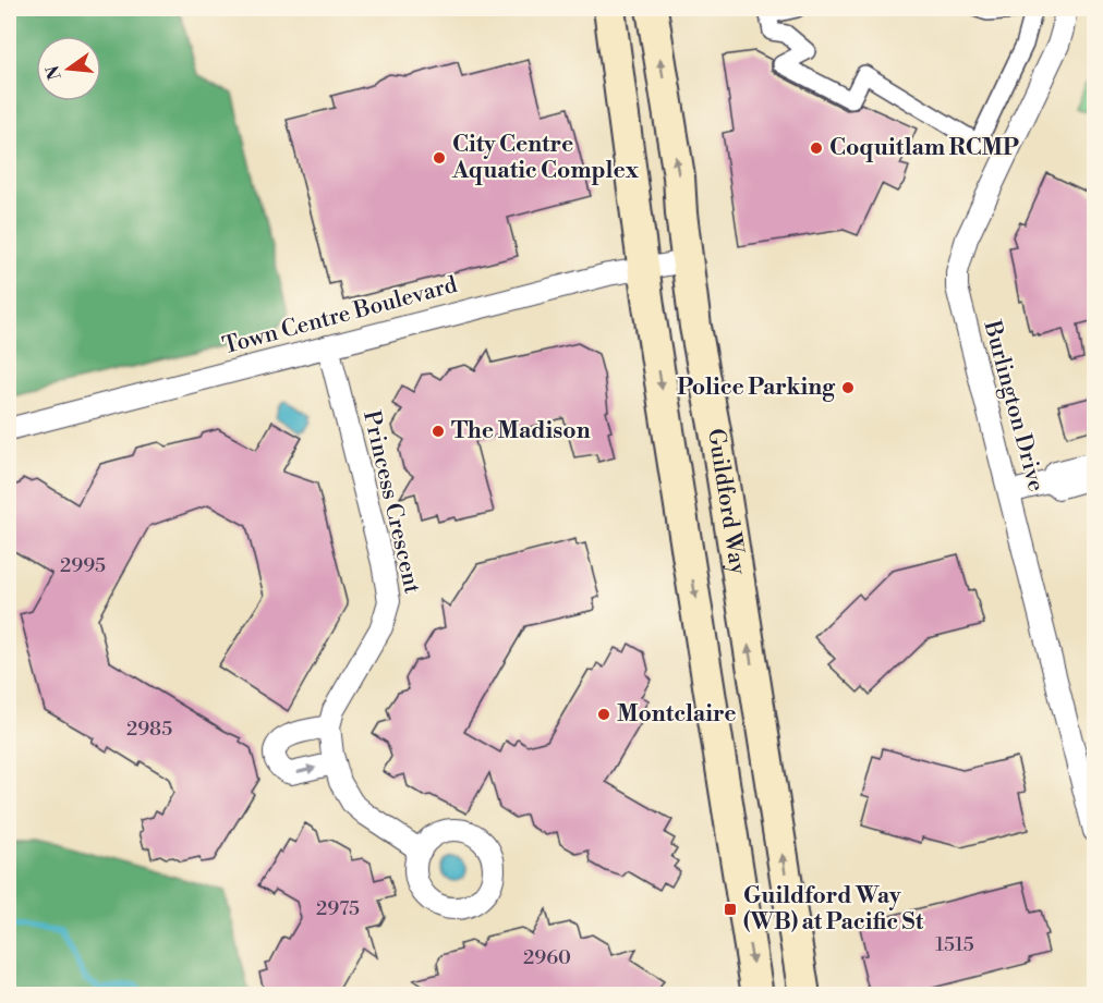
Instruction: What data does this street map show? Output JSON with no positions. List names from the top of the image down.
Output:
{
  "streets": {
    "main road": ["Guildford Way"],
    "street": ["Town Centre Boulevard", "Burlington Drive", "Princess Crescent"]
  },
  "crossings": [
    ["Town Centre Boulevard", "Princess Crescent"],
    ["Town Centre Boulevard", "Guildford Way"]
  ],
  "places": {
    "other": [
      "Coquitlam RCMP",
      "City Centre Aquatic Complex",
      "Police Parking",
      "The Madison",
      "Montclaire"
    ],
    "transit": ["Guildford Way (WB) at Pacific St"]
  },
  "house_numbers": [
    "2995",
    "2985",
    "2975",
    "1515",
    "2960"
  ],
  "north": "left"
}
